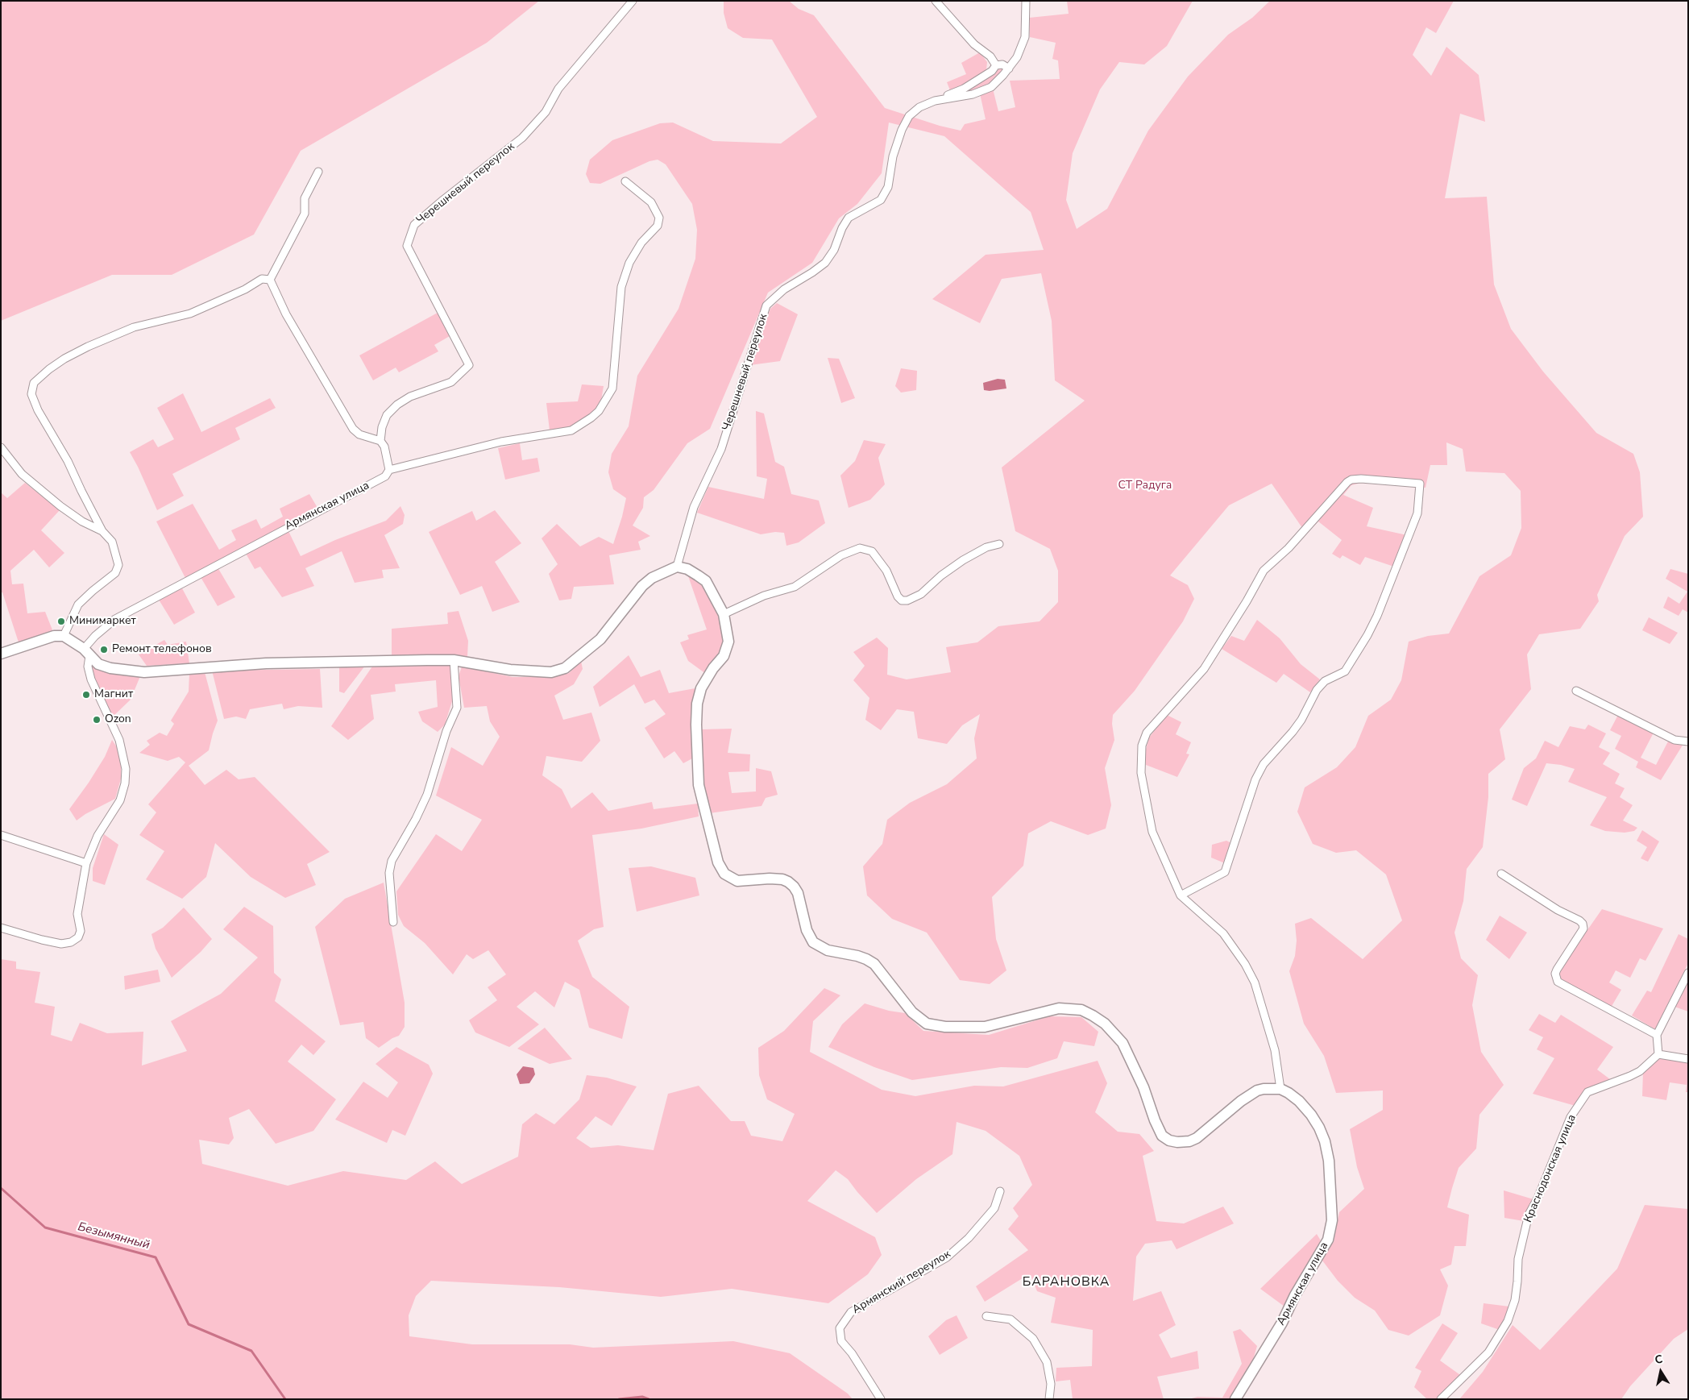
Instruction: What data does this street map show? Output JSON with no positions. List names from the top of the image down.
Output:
{
  "streets": {
    "street": [
      "Черешневый переулок",
      "Армянская улица",
      "Краснодонская улица",
      "Армянский переулок"
    ]
  },
  "districts": ["БАРАНОВКА"],
  "water": ["Безымянный"],
  "parks": ["СТ Радуга"],
  "places": [
    "Минимаркет",
    "Ремонт телефонов",
    "Магнит",
    "Ozon"
  ],
  "north": "top"
}
